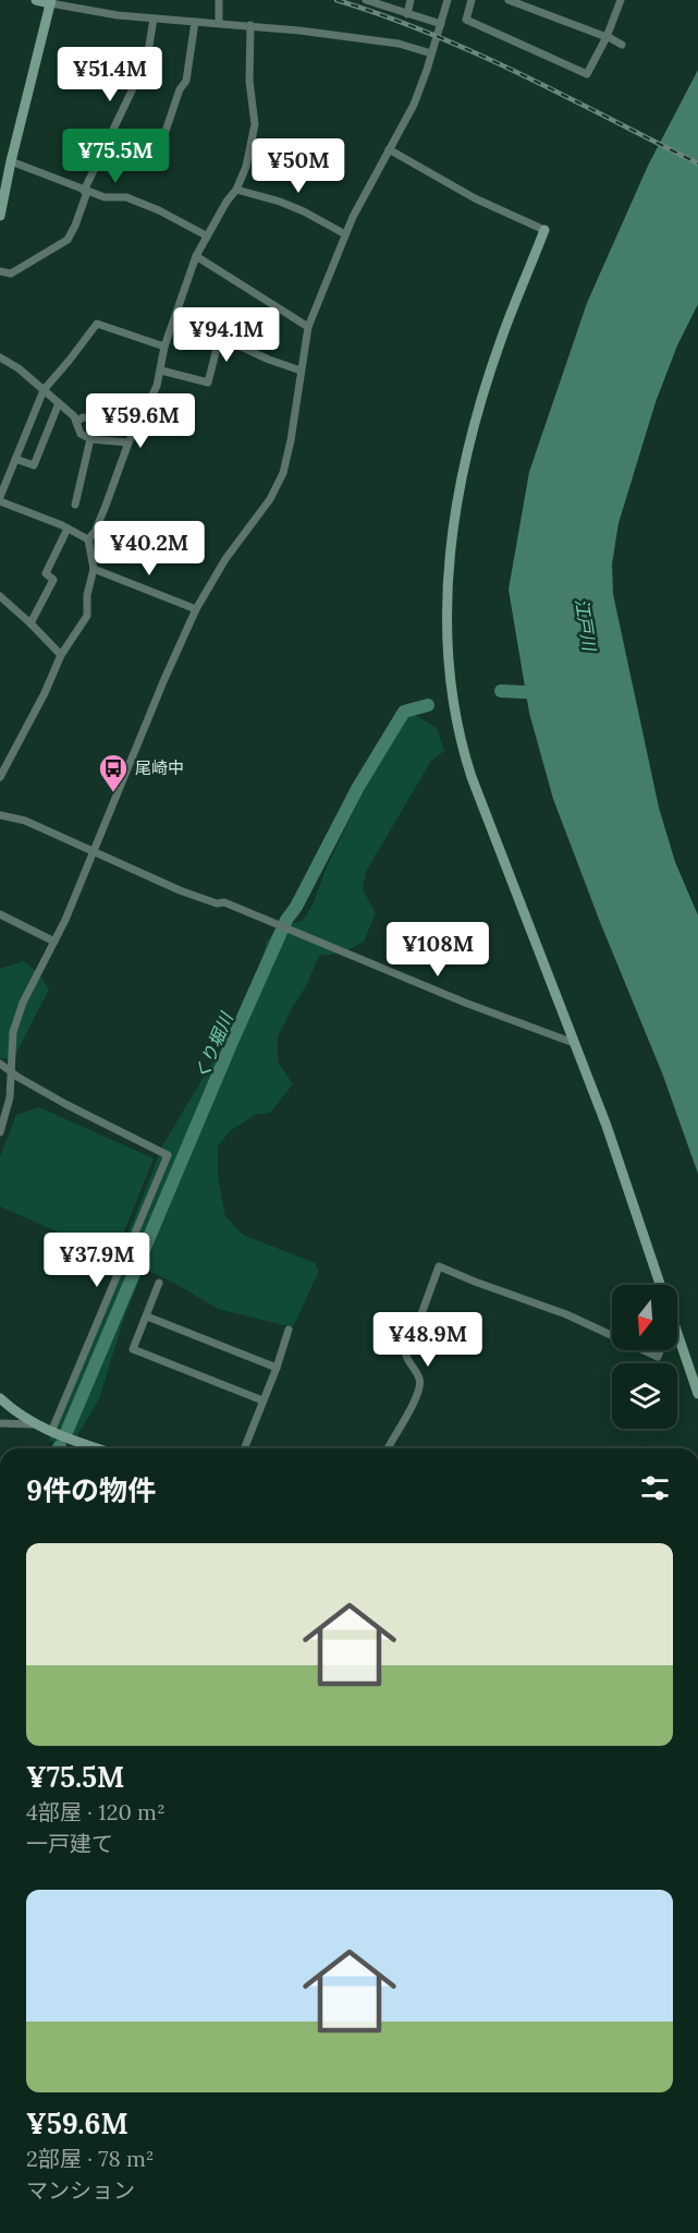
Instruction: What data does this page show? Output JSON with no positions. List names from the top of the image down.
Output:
{
  "water": ["江戸川", "くり堀川"],
  "places": {
    "bus stop": ["尾崎中"]
  },
  "north": "bottom",
  "page": {
    "price": [
      "¥51.4M",
      "¥75.5M",
      "¥50M",
      "¥94.1M",
      "¥59.6M",
      "¥40.2M",
      "¥108M",
      "¥37.9M",
      "¥48.9M"
    ],
    "heading": "9件の物件",
    "list": [
      {
        "name": "¥75.5M",
        "note": "4部屋 · 120 m² · 一戸建て"
      },
      {
        "name": "¥59.6M",
        "note": "2部屋 · 78 m² · マンション"
      }
    ]
  }
}
